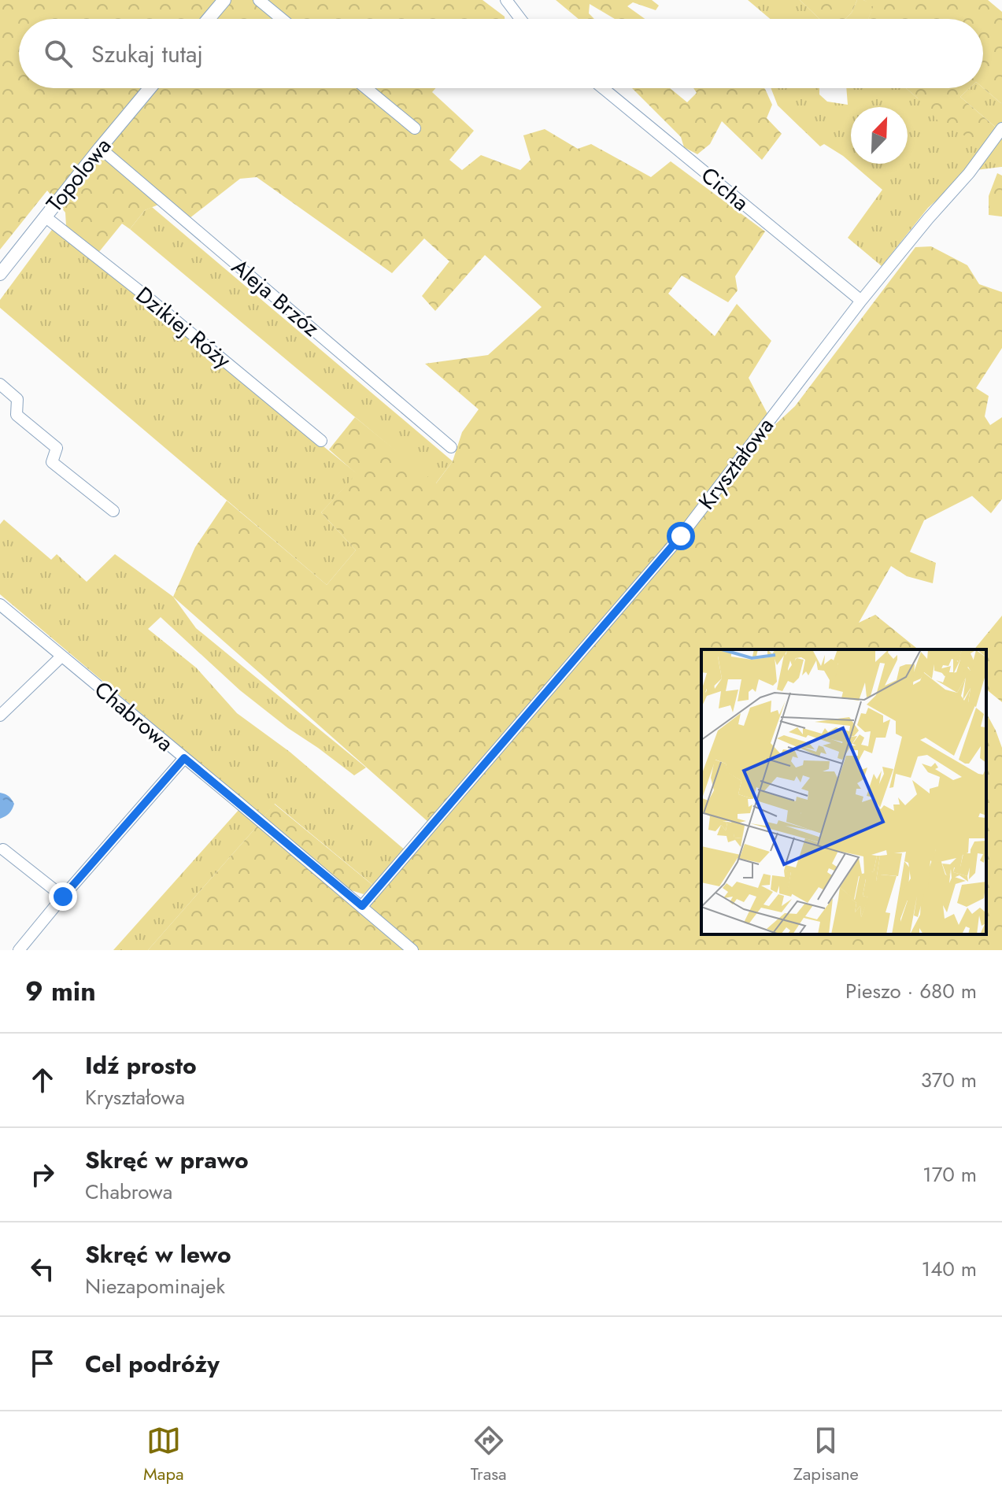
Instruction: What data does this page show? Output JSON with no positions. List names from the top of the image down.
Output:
{
  "streets": {
    "street": [
      "Topolowa",
      "Cicha",
      "Aleja Brzóz",
      "Dzikiej Róży",
      "Kryształowa",
      "Chabrowa"
    ]
  },
  "crossings": [
    ["Topolowa", "Aleja Brzóz"],
    ["Topolowa", "Dzikiej Róży"],
    ["Cicha", "Kryształowa"],
    ["Kryształowa", "Chabrowa"]
  ],
  "north": "top right",
  "page": {
    "search": "Szukaj tutaj",
    "heading": ["9 min", "Pieszo · 680 m"],
    "list": [
      ["Idź prosto", "Kryształowa", "370 m"],
      ["Skręć w prawo", "Chabrowa", "170 m"],
      ["Skręć w lewo", "Niezapominajek", "140 m"],
      "Cel podróży"
    ],
    "nav": ["Mapa", "Trasa", "Zapisane"]
  }
}
